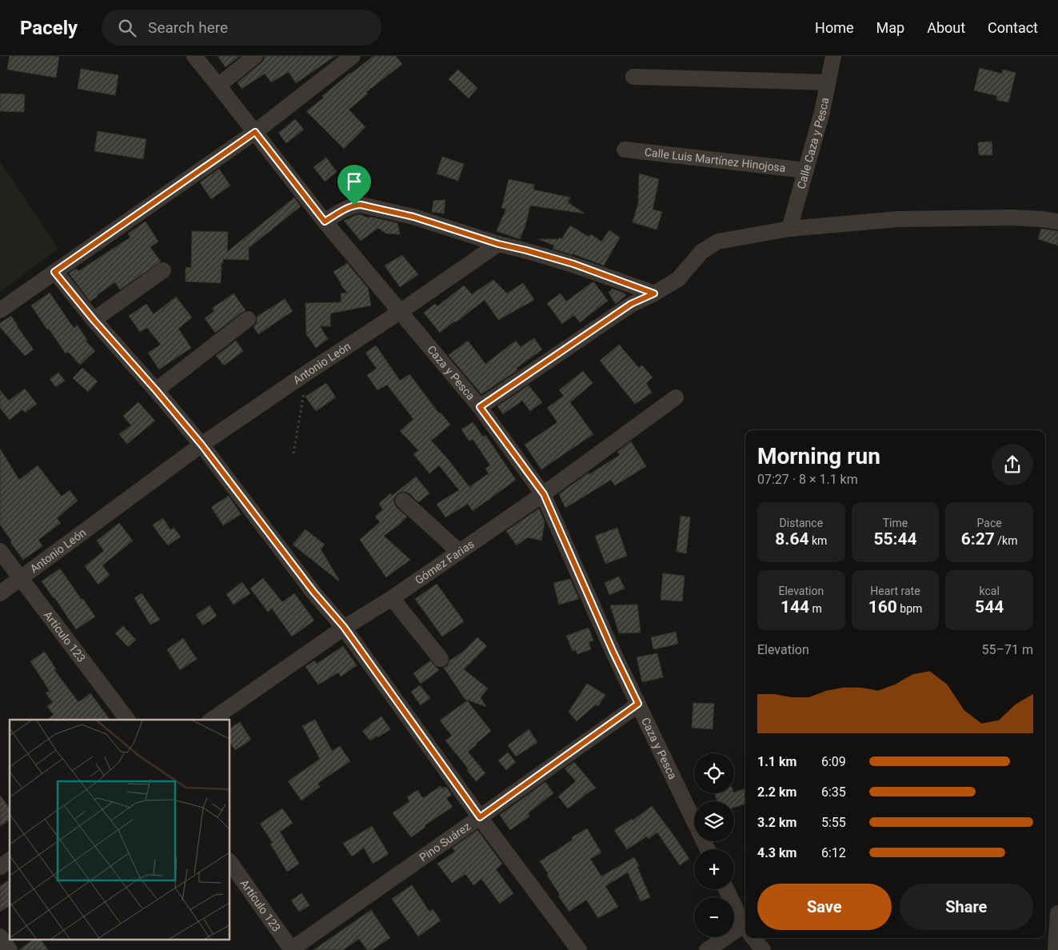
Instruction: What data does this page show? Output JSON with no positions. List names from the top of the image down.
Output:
{
  "streets": {
    "street": [
      "Calle Caza y Pesca",
      "Calle Luis Martínez Hinojosa",
      "Antonio León",
      "Caza y Pesca",
      "Gómez Farias",
      "Artículo 123",
      "Pino Suárez"
    ]
  },
  "crossings": [
    ["Calle Caza y Pesca", "Calle Luis Martínez Hinojosa"],
    ["Antonio León", "Caza y Pesca"],
    ["Antonio León", "Artículo 123"],
    ["Caza y Pesca", "Gómez Farias"],
    ["Caza y Pesca", "Pino Suárez"],
    ["Artículo 123", "Pino Suárez"]
  ],
  "page": {
    "header": "Pacely",
    "search": "Search here",
    "nav": [
      "Home",
      "Map",
      "About",
      "Contact"
    ],
    "heading": ["Morning run", "07:27 · 8 × 1.1 km"],
    "stats": [
      ["Distance", "8.64 km"],
      ["Time", "55:44"],
      ["Pace", "6:27 /km"],
      ["Elevation", "144 m"],
      ["Heart rate", "160 bpm"],
      ["kcal", "544"]
    ],
    "chart": ["Elevation", "55–71 m"],
    "list": [
      {
        "name": "1.1 km",
        "note": "6:09"
      },
      {
        "name": "2.2 km",
        "note": "6:35"
      },
      {
        "name": "3.2 km",
        "note": "5:55"
      },
      {
        "name": "4.3 km",
        "note": "6:12"
      }
    ],
    "map_buttons": ["+", "−"],
    "buttons": ["Save", "Share"]
  }
}
